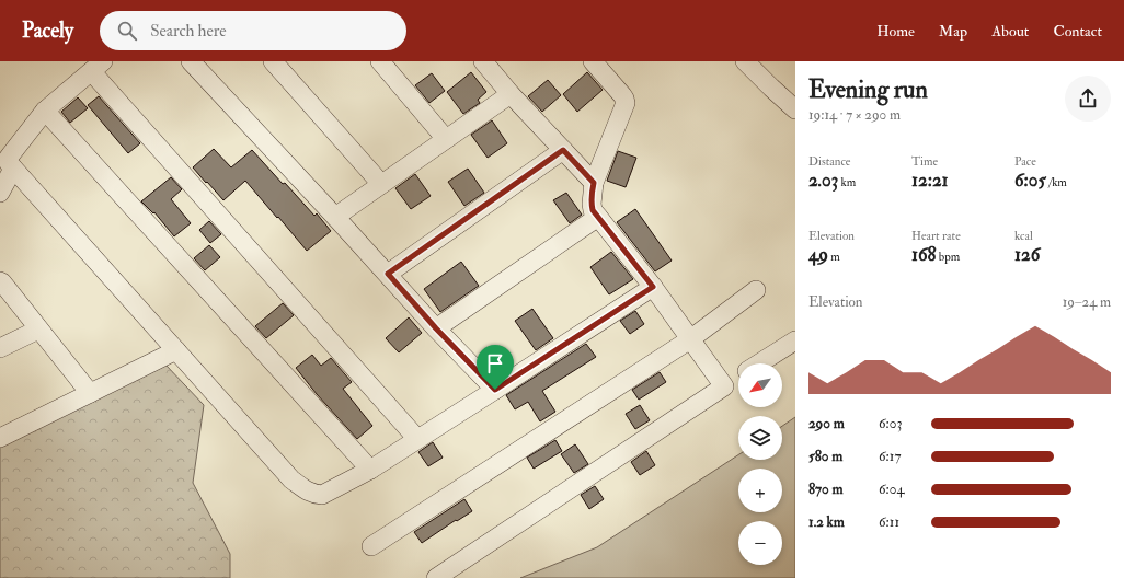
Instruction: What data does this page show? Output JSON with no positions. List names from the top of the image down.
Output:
{
  "north": "bottom left",
  "page": {
    "header": "Pacely",
    "search": "Search here",
    "nav": [
      "Home",
      "Map",
      "About",
      "Contact"
    ],
    "heading": ["Evening run", "19:14 · 7 × 290 m"],
    "stats": [
      ["Distance", "2.03 km"],
      ["Time", "12:21"],
      ["Pace", "6:05 /km"],
      ["Elevation", "49 m"],
      ["Heart rate", "168 bpm"],
      ["kcal", "126"]
    ],
    "chart": ["Elevation", "19–24 m"],
    "map_buttons": ["+", "−"],
    "list": [
      {
        "name": "290 m",
        "note": "6:03"
      },
      {
        "name": "580 m",
        "note": "6:17"
      },
      {
        "name": "870 m",
        "note": "6:04"
      },
      {
        "name": "1.2 km",
        "note": "6:11"
      }
    ]
  }
}
